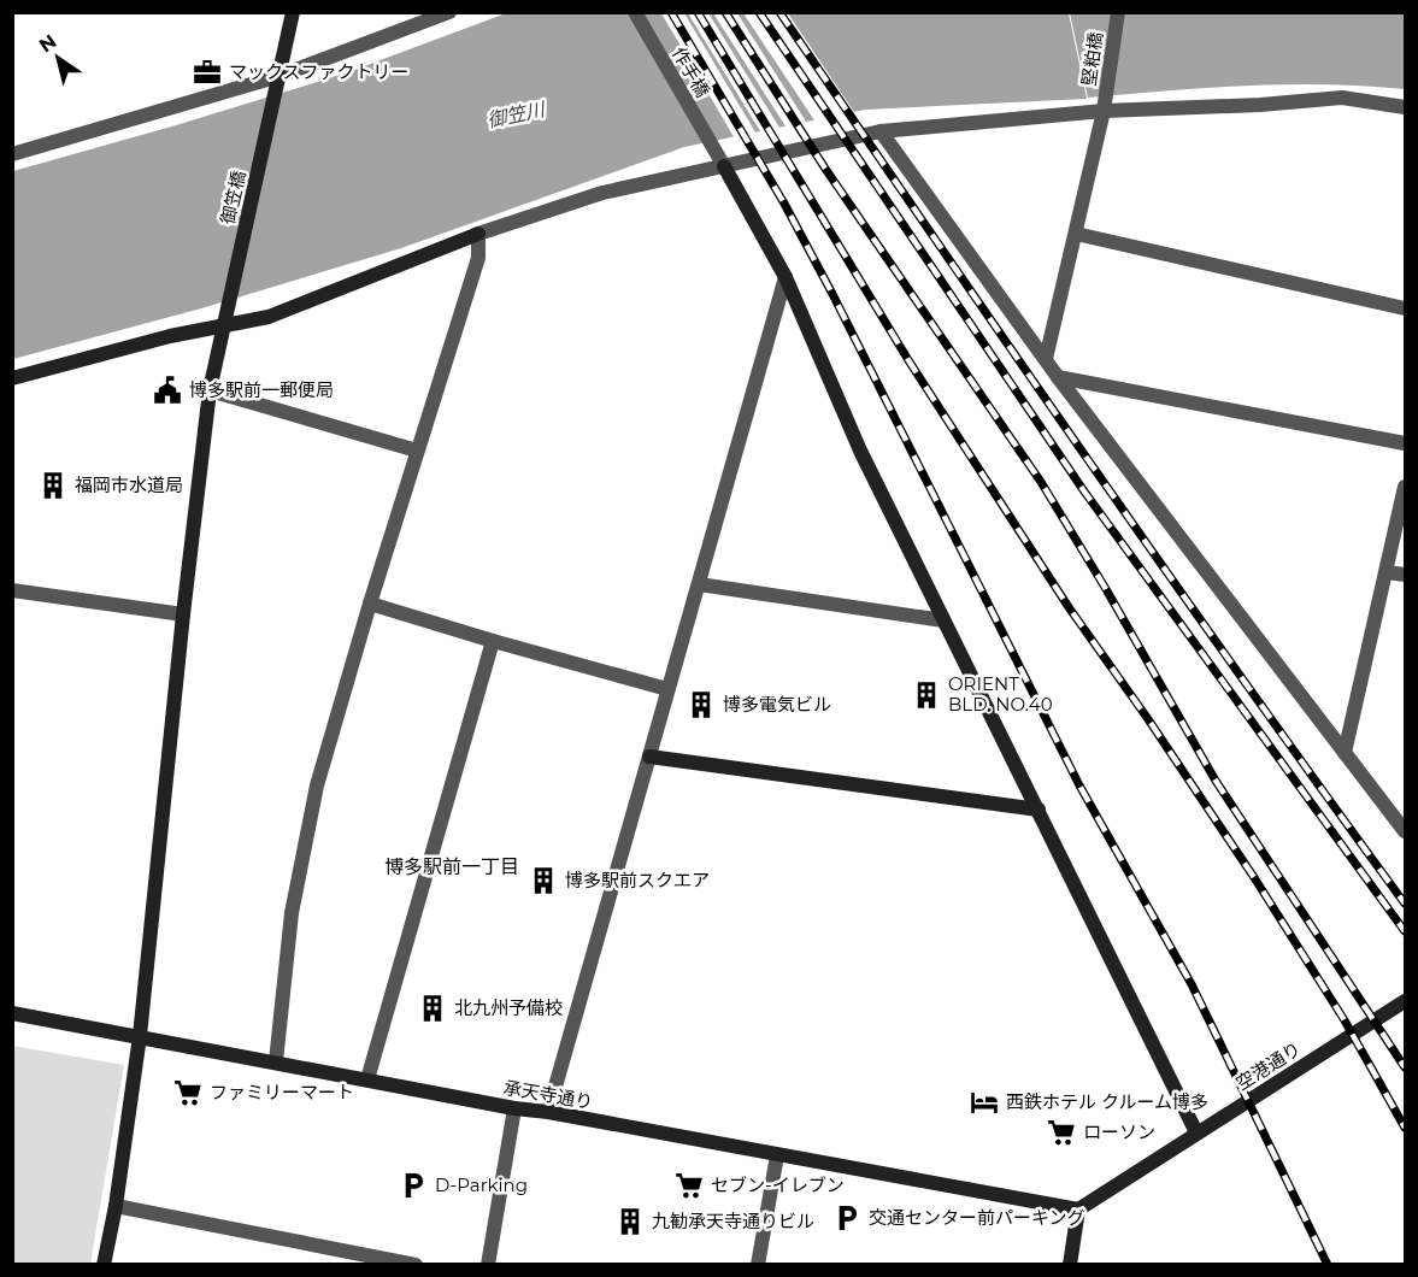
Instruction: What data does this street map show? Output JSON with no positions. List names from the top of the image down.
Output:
{
  "streets": {
    "street": [
      "堅粕橋",
      "作手橋",
      "御笠橋",
      "空港通り",
      "承天寺通り"
    ]
  },
  "crossings": [
    ["御笠橋", "承天寺通り"],
    ["空港通り", "承天寺通り"]
  ],
  "districts": ["博多駅前一丁目"],
  "water": ["御笠川"],
  "places": {
    "office": ["マックスファクトリー"],
    "public building": ["博多駅前一郵便局"],
    "building": [
      "福岡市水道局",
      "ORIENT BLD. NO.40",
      "博多電気ビル",
      "博多駅前スクエア",
      "北九州予備校",
      "九勧承天寺通りビル"
    ],
    "supermarket": ["ファミリーマート", "ローソン", "セブン-イレブン"],
    "hotel": ["西鉄ホテル クルーム博多"],
    "parking": ["D-Parking", "交通センター前パーキング"]
  },
  "north": "top left"
}
